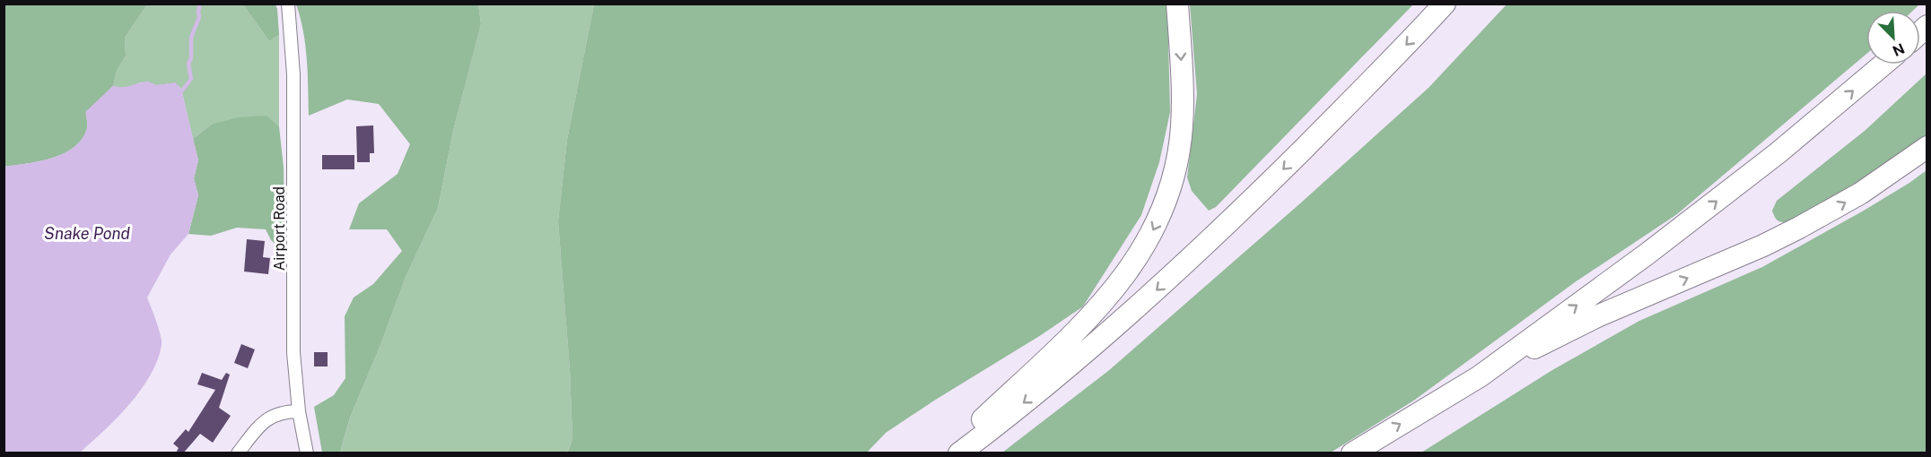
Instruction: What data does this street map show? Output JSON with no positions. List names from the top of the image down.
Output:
{
  "streets": {
    "street": ["Airport Road"]
  },
  "water": ["Snake Pond"],
  "north": "bottom right"
}
